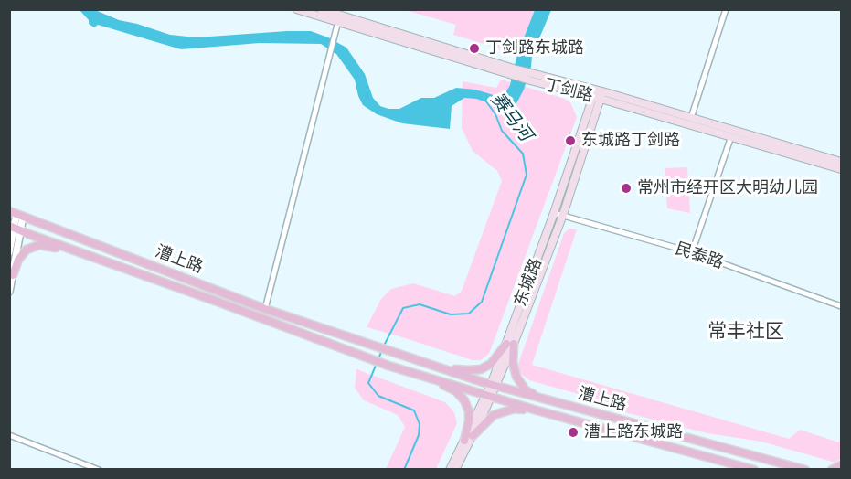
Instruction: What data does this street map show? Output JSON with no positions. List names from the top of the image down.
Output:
{
  "streets": {
    "main road": ["丁剑路", "漕上路", "东城路"],
    "street": ["民泰路"]
  },
  "crossings": [
    ["丁剑路", "东城路"],
    ["民泰路", "东城路"],
    ["漕上路", "东城路"]
  ],
  "districts": ["常丰社区"],
  "water": ["赛马河"],
  "places": [
    "丁剑路东城路",
    "东城路丁剑路",
    "常州市经开区大明幼儿园",
    "漕上路东城路"
  ]
}
